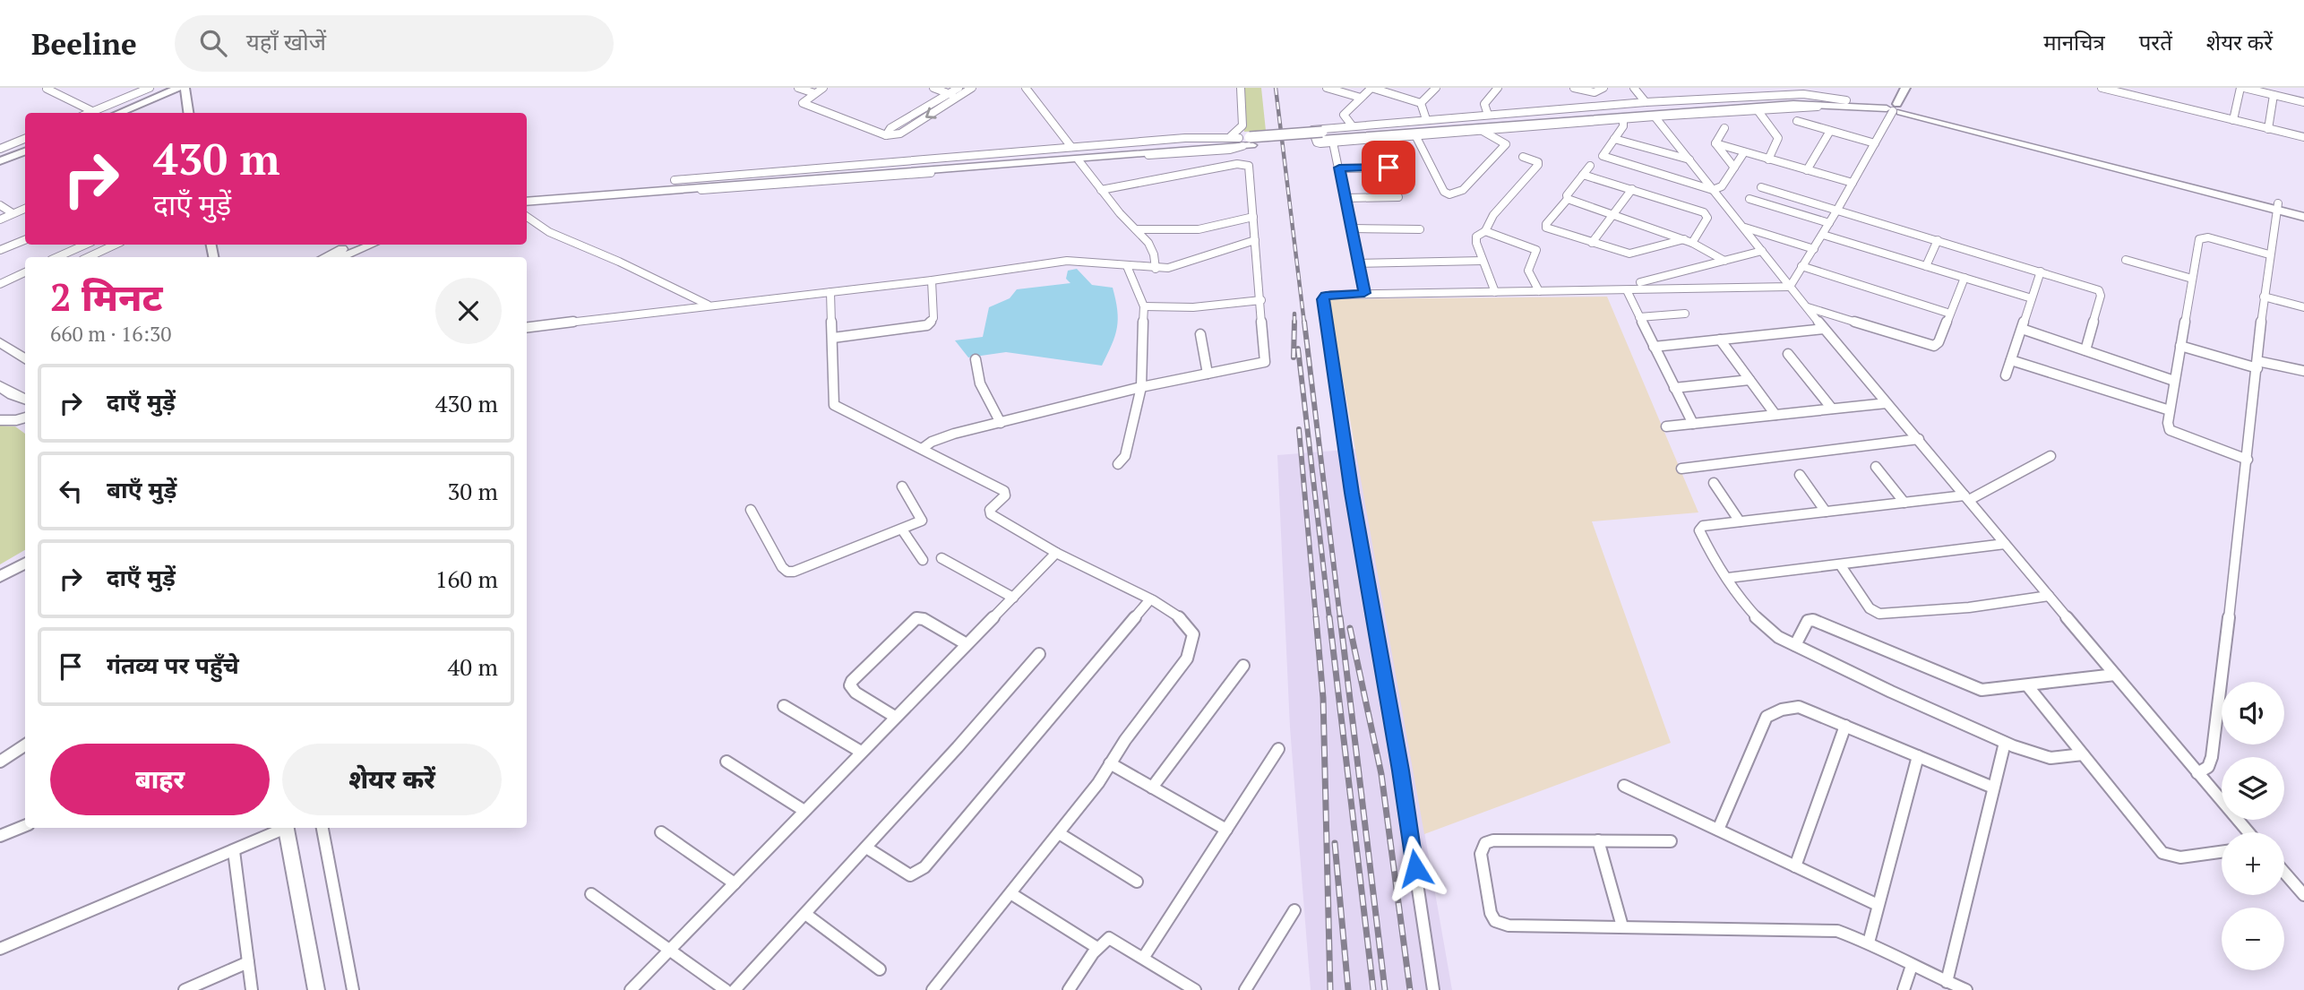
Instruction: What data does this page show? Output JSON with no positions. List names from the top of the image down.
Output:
{
  "page": {
    "header": "Beeline",
    "search": "यहाँ खोजें",
    "nav": ["मानचित्र", "परतें", "शेयर करें"],
    "turn": ["430 m", "दाएँ मुड़ें"],
    "heading": ["2 मिनट", "660 m · 16:30"],
    "list": [
      {
        "name": "दाएँ मुड़ें",
        "value": "430 m"
      },
      {
        "name": "बाएँ मुड़ें",
        "value": "30 m"
      },
      {
        "name": "दाएँ मुड़ें",
        "value": "160 m"
      },
      {
        "name": "गंतव्य पर पहुँचे",
        "value": "40 m"
      }
    ],
    "map_buttons": ["+", "−"],
    "buttons": ["बाहर", "शेयर करें"]
  }
}
